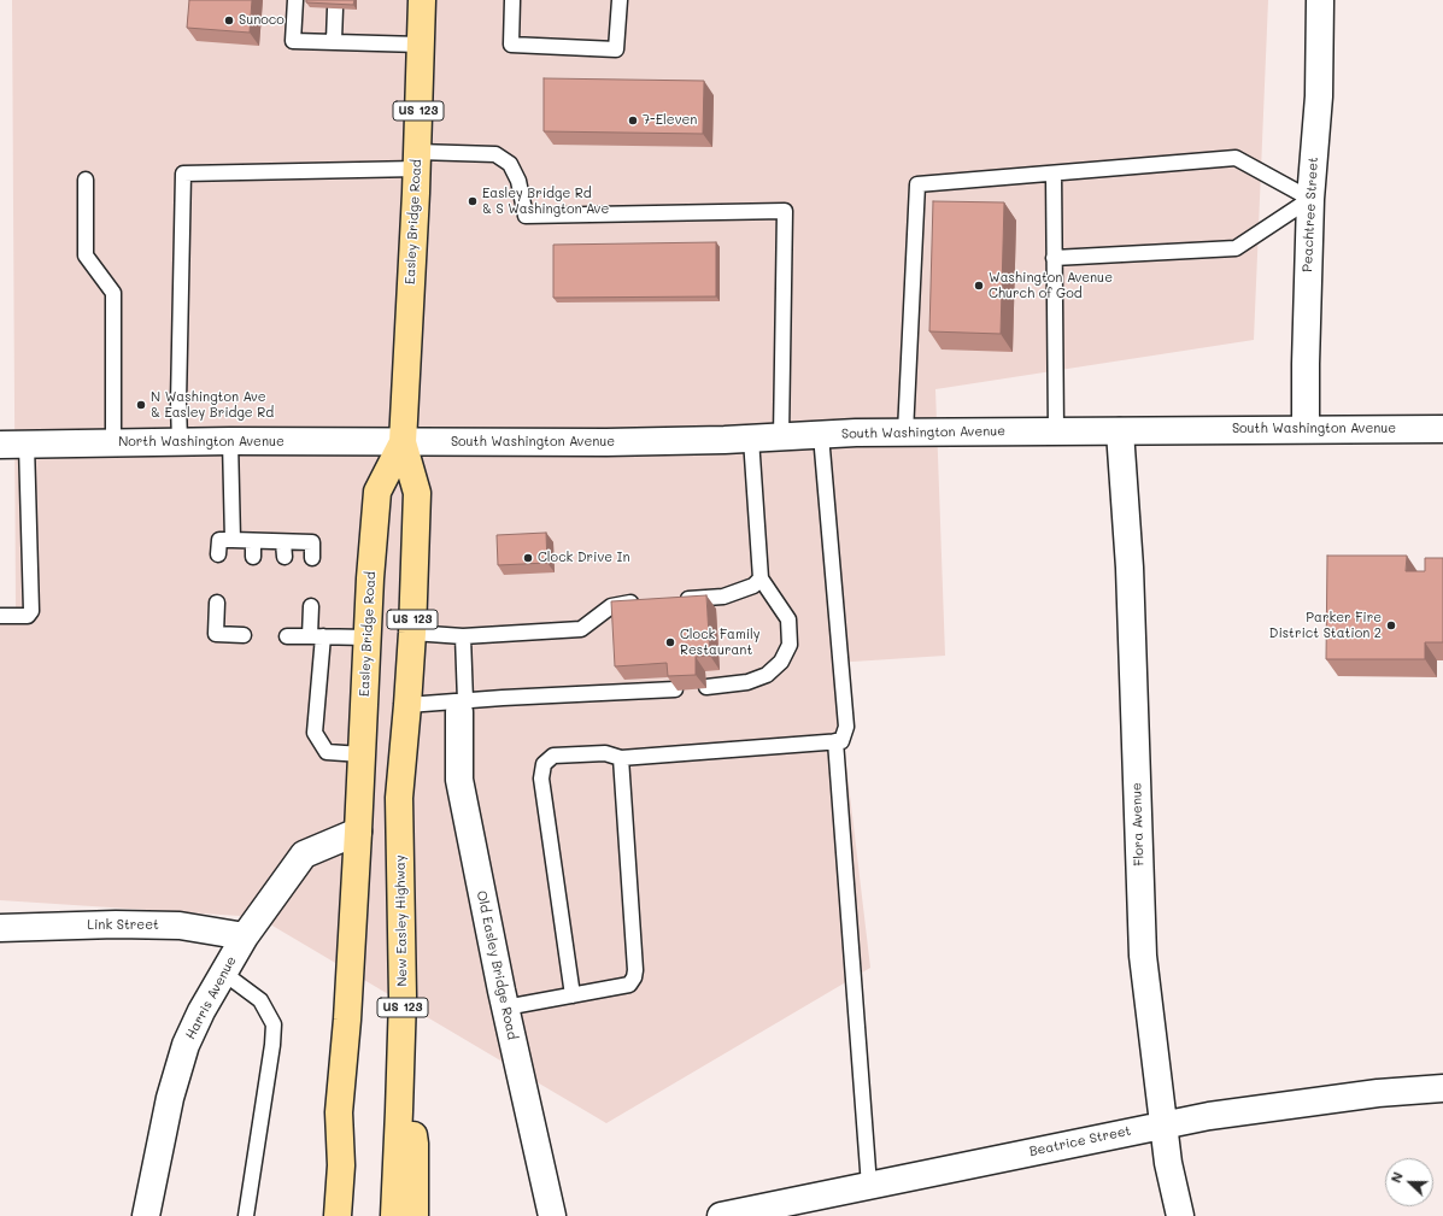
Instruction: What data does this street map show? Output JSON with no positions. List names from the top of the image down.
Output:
{
  "streets": {
    "highway": ["US 123", "Easley Bridge Road", "New Easley Highway"],
    "street": [
      "Peachtree Street",
      "South Washington Avenue",
      "North Washington Avenue",
      "Flora Avenue",
      "Link Street",
      "Old Easley Bridge Road",
      "Harris Avenue",
      "Beatrice Street"
    ]
  },
  "crossings": [
    ["US 123", "Easley Bridge Road"],
    ["US 123", "Harris Avenue"],
    ["Peachtree Street", "South Washington Avenue"],
    ["Easley Bridge Road", "South Washington Avenue"],
    ["Easley Bridge Road", "North Washington Avenue"],
    ["Easley Bridge Road", "New Easley Highway"],
    ["Easley Bridge Road", "Harris Avenue"],
    ["South Washington Avenue", "North Washington Avenue"],
    ["South Washington Avenue", "Flora Avenue"],
    ["Flora Avenue", "Beatrice Street"],
    ["Link Street", "Harris Avenue"]
  ],
  "places": [
    "Sunoco",
    "7-Eleven",
    "Easley Bridge Rd & S Washington Ave",
    "Washington Avenue Church of God",
    "N Washington Ave & Easley Bridge Rd",
    "Clock Drive In",
    "Parker Fire District Station 2",
    "Clock Family Restaurant"
  ],
  "north": "left"
}
